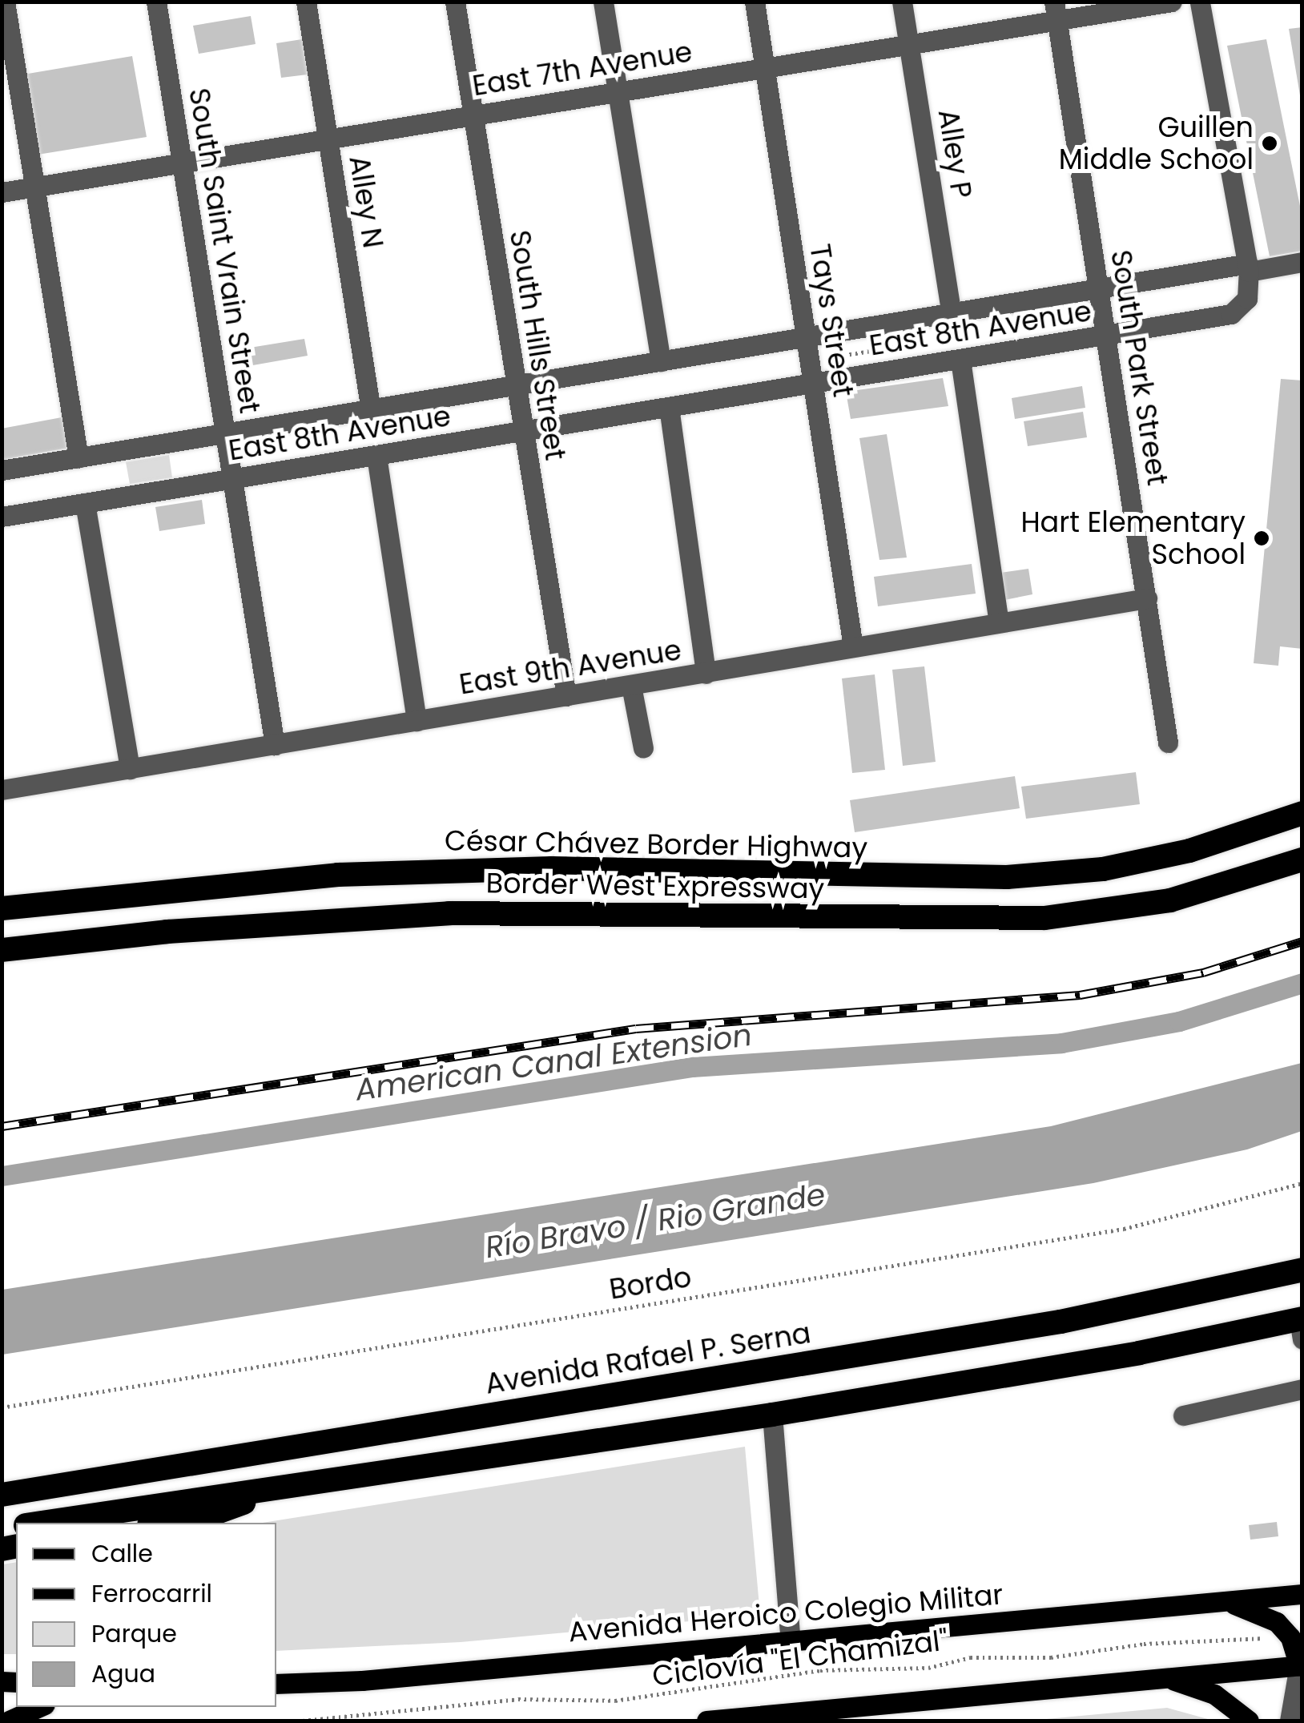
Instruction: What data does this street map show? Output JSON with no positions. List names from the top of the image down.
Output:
{
  "streets": {
    "highway": ["César Chávez Border Highway", "Border West Expressway", "Avenida Rafael P. Serna"],
    "main road": ["Avenida Heroico Colegio Militar"],
    "street": [
      "East 7th Avenue",
      "Alley P",
      "Alley N",
      "South Saint Vrain Street",
      "Tays Street",
      "East 8th Avenue",
      "South Hills Street",
      "South Park Street",
      "East 9th Avenue"
    ],
    "path": ["Bordo", "Ciclovía \"El Chamizal\""]
  },
  "crossings": [
    ["East 7th Avenue", "Alley P"],
    ["East 7th Avenue", "Alley N"],
    ["East 7th Avenue", "South Saint Vrain Street"],
    ["East 7th Avenue", "Tays Street"],
    ["East 7th Avenue", "South Hills Street"],
    ["East 7th Avenue", "South Park Street"],
    ["Alley P", "East 8th Avenue"],
    ["Alley N", "East 8th Avenue"],
    ["South Saint Vrain Street", "East 8th Avenue"],
    ["South Saint Vrain Street", "East 9th Avenue"],
    ["Tays Street", "East 8th Avenue"],
    ["Tays Street", "East 9th Avenue"],
    ["East 8th Avenue", "South Hills Street"],
    ["East 8th Avenue", "South Park Street"],
    ["South Hills Street", "East 9th Avenue"],
    ["South Park Street", "East 9th Avenue"]
  ],
  "water": ["American Canal Extension", "Río Bravo / Rio Grande"],
  "places": ["Guillen Middle School", "Hart Elementary School"],
  "legend": [
    "Calle",
    "Ferrocarril",
    "Parque",
    "Agua"
  ]
}
